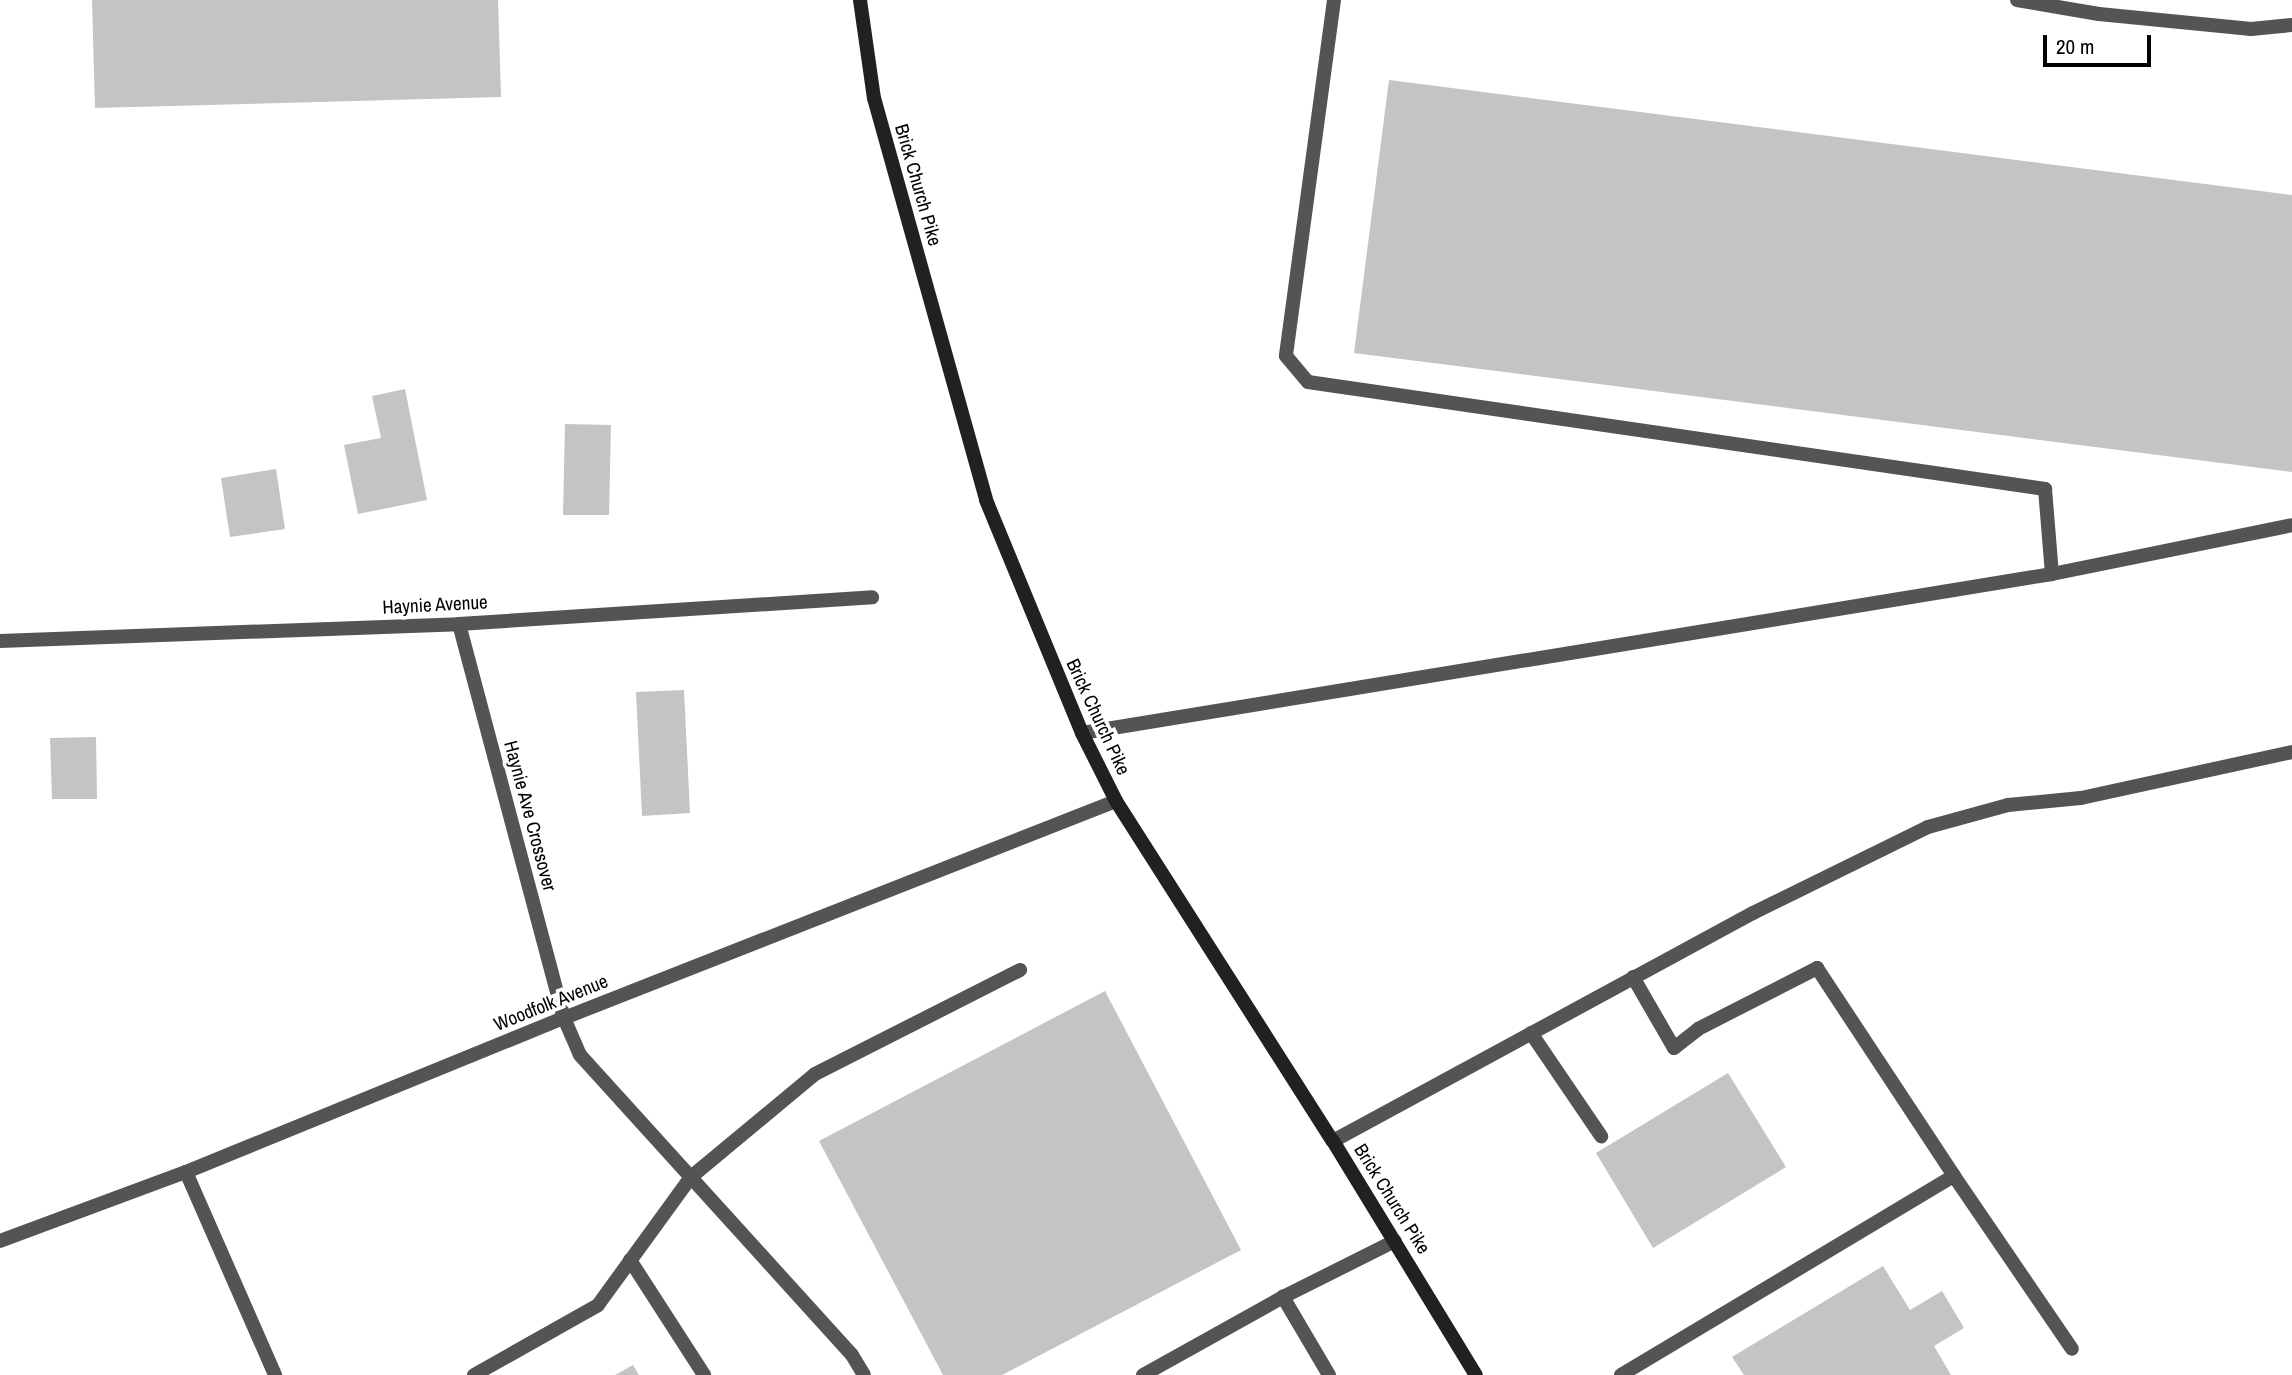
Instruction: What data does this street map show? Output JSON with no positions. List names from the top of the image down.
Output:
{
  "streets": {
    "main road": ["Brick Church Pike"],
    "street": ["Haynie Avenue", "Haynie Ave Crossover", "Woodfolk Avenue"]
  },
  "crossings": [
    ["Brick Church Pike", "Woodfolk Avenue"],
    ["Haynie Avenue", "Haynie Ave Crossover"],
    ["Haynie Ave Crossover", "Woodfolk Avenue"]
  ],
  "scale_bar": "20 m"
}
